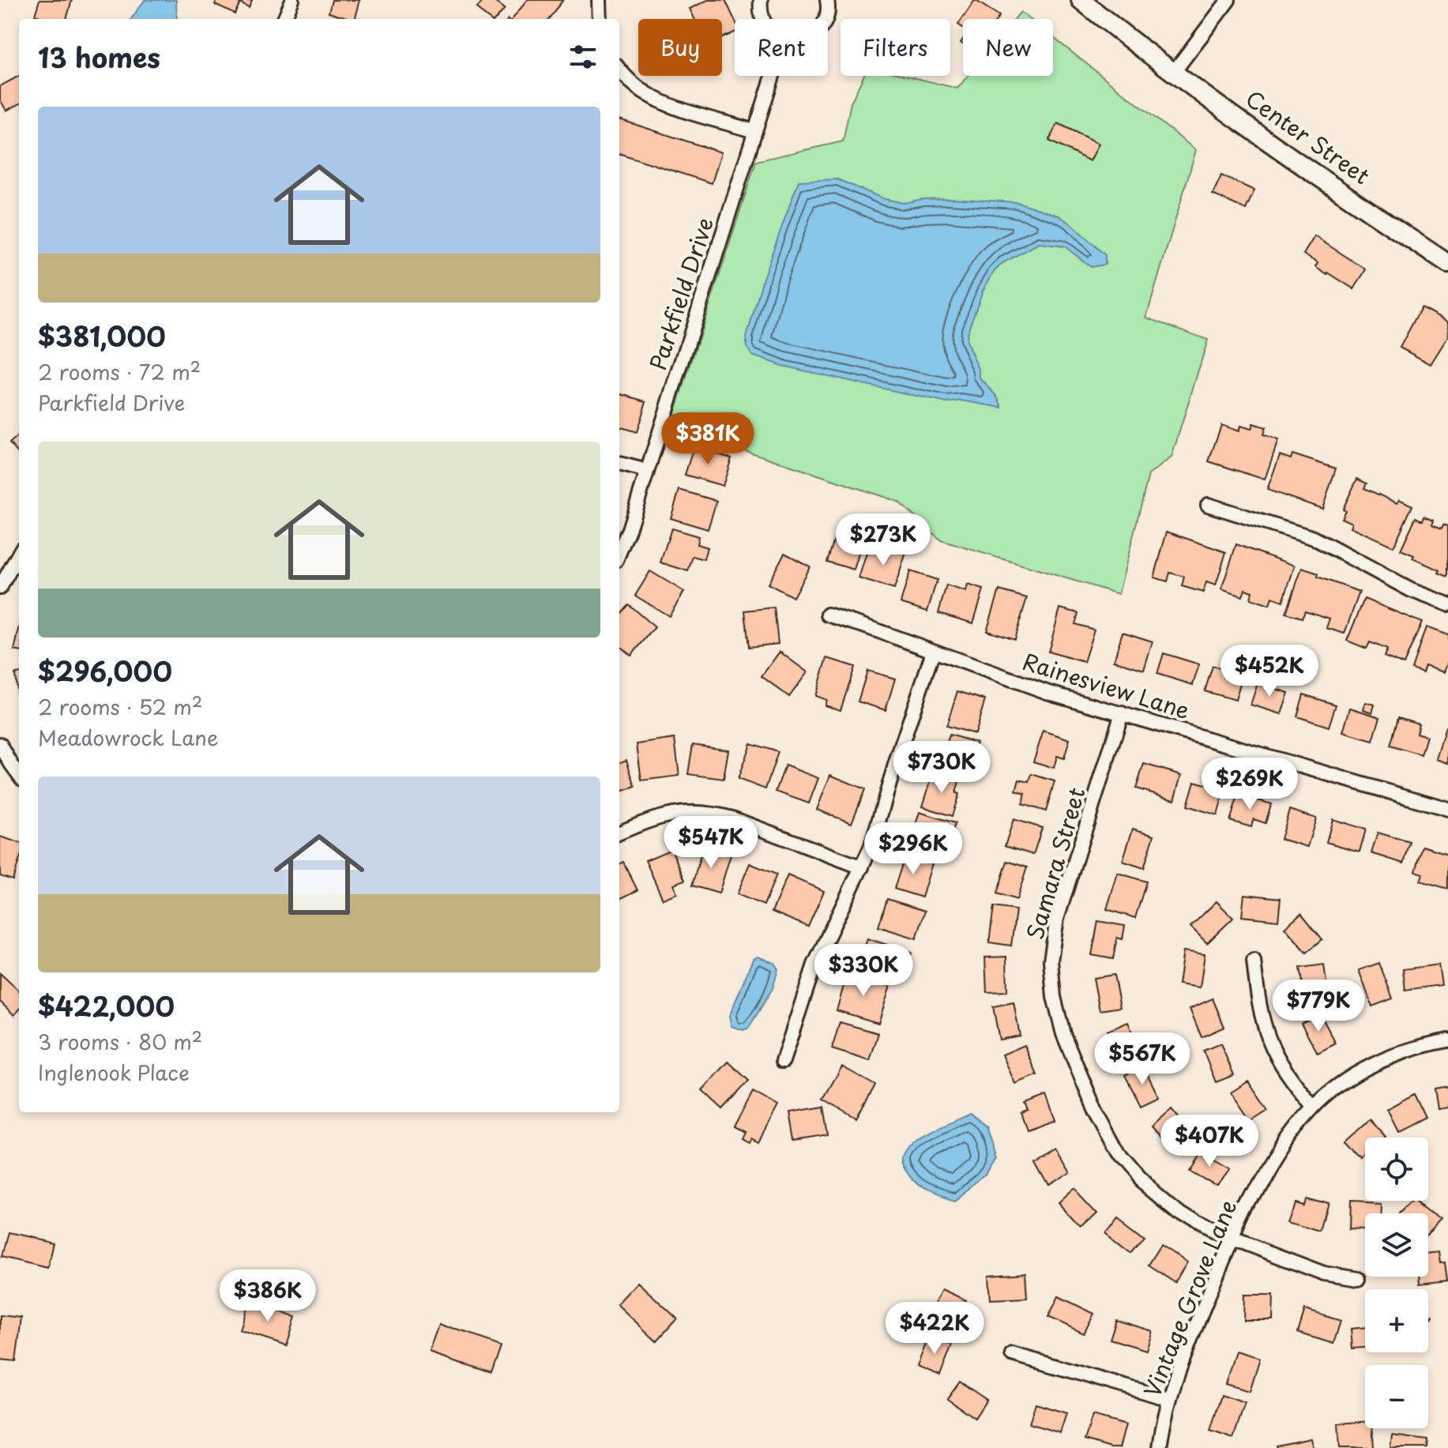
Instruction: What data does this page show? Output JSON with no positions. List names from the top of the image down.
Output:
{
  "streets": {
    "main road": ["Center Street"],
    "street": [
      "Parkfield Drive",
      "Rainesview Lane",
      "Samara Street",
      "Vintage Grove Lane"
    ]
  },
  "crossings": [
    ["Rainesview Lane", "Samara Street"],
    ["Samara Street", "Vintage Grove Lane"]
  ],
  "page": {
    "chip": [
      "Buy",
      "Rent",
      "Filters",
      "New"
    ],
    "heading": "13 homes",
    "list": [
      {
        "name": "$381,000",
        "note": "2 rooms · 72 m² · Parkfield Drive"
      },
      {
        "name": "$296,000",
        "note": "2 rooms · 52 m² · Meadowrock Lane"
      },
      {
        "name": "$422,000",
        "note": "3 rooms · 80 m² · Inglenook Place"
      }
    ],
    "price": [
      "$381K",
      "$273K",
      "$452K",
      "$730K",
      "$269K",
      "$547K",
      "$296K",
      "$330K",
      "$779K",
      "$567K",
      "$407K",
      "$386K",
      "$422K"
    ],
    "map_buttons": ["+", "−"]
  }
}
